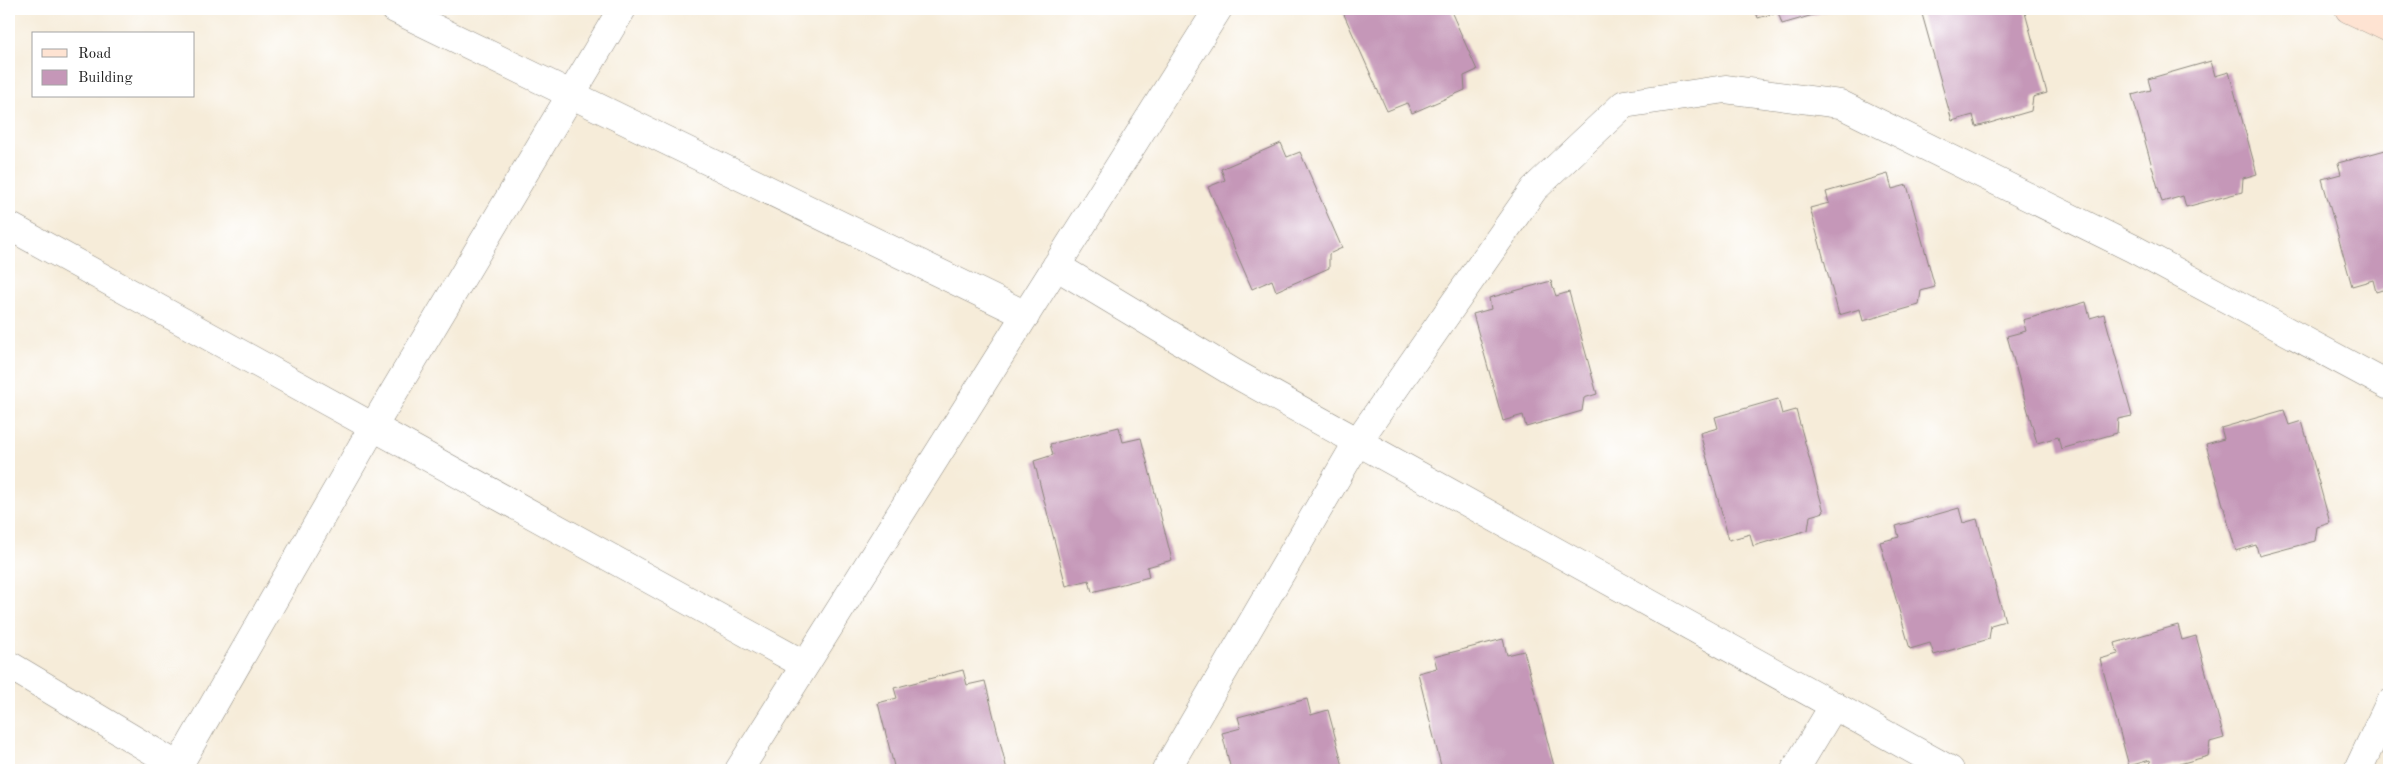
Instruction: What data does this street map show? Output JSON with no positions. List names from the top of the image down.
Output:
{
  "legend": ["Road", "Building"]
}
